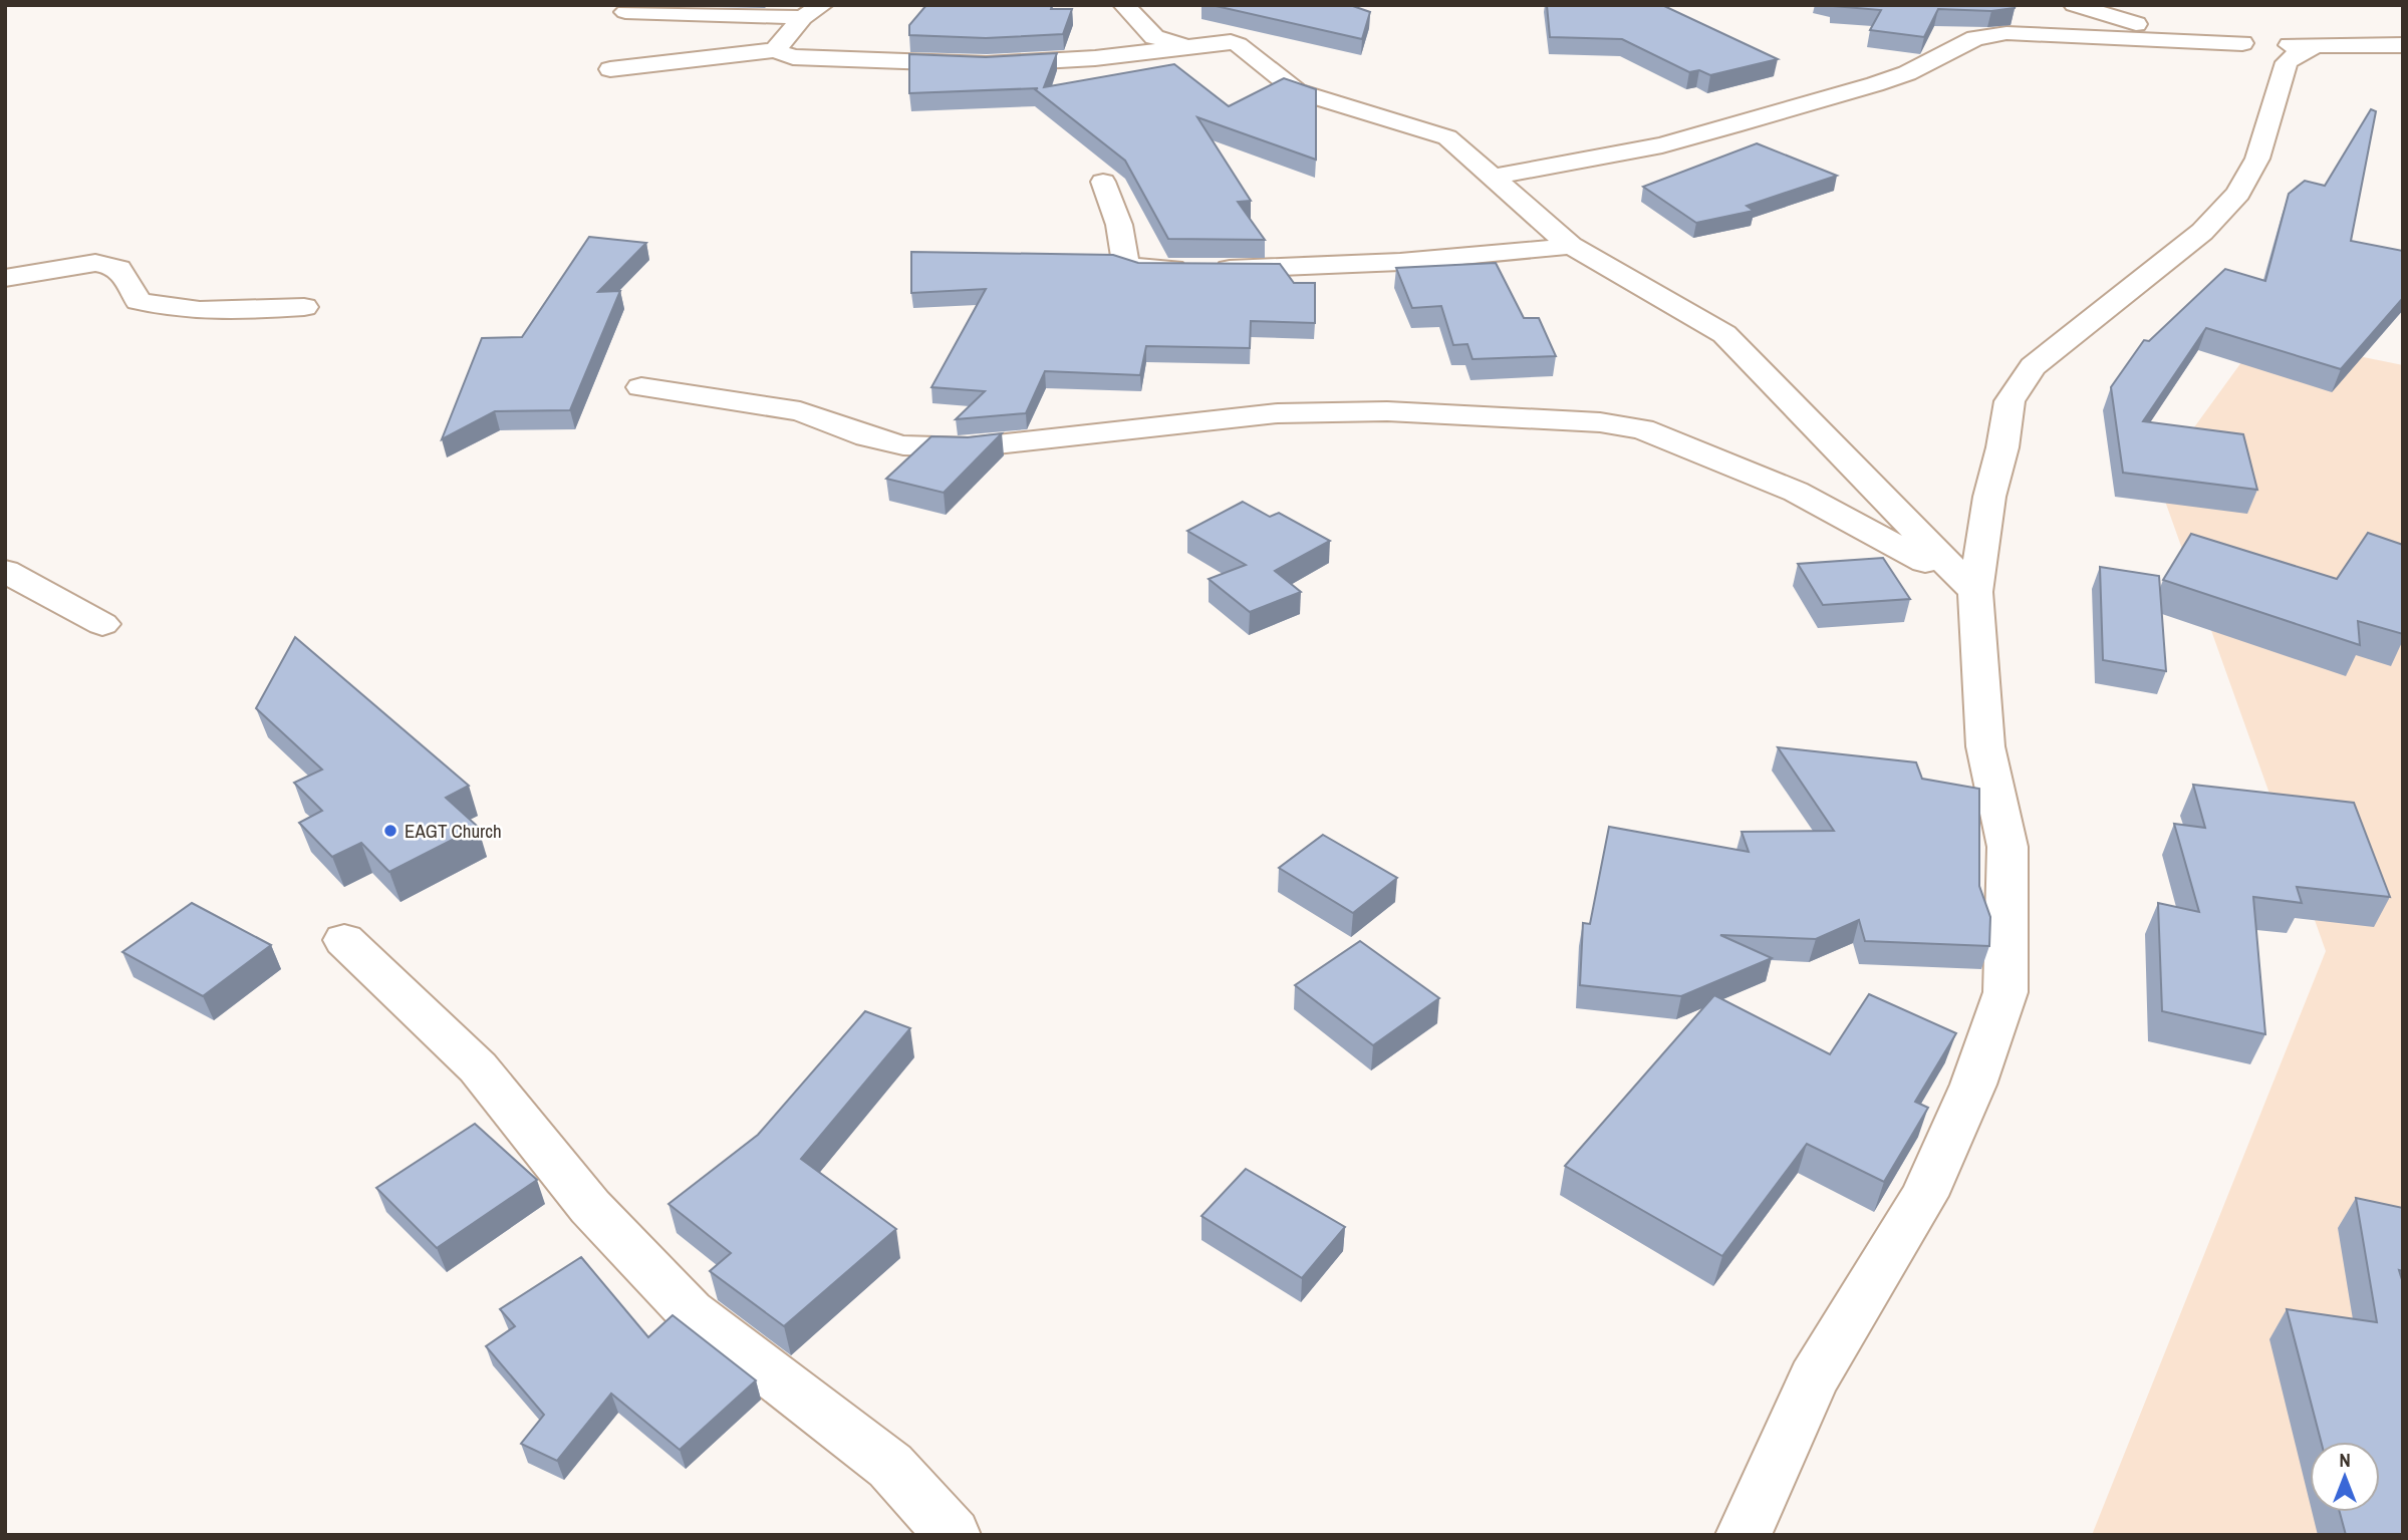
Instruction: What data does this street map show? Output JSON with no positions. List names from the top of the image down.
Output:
{
  "places": ["EAGT Church"],
  "north": "top"
}
